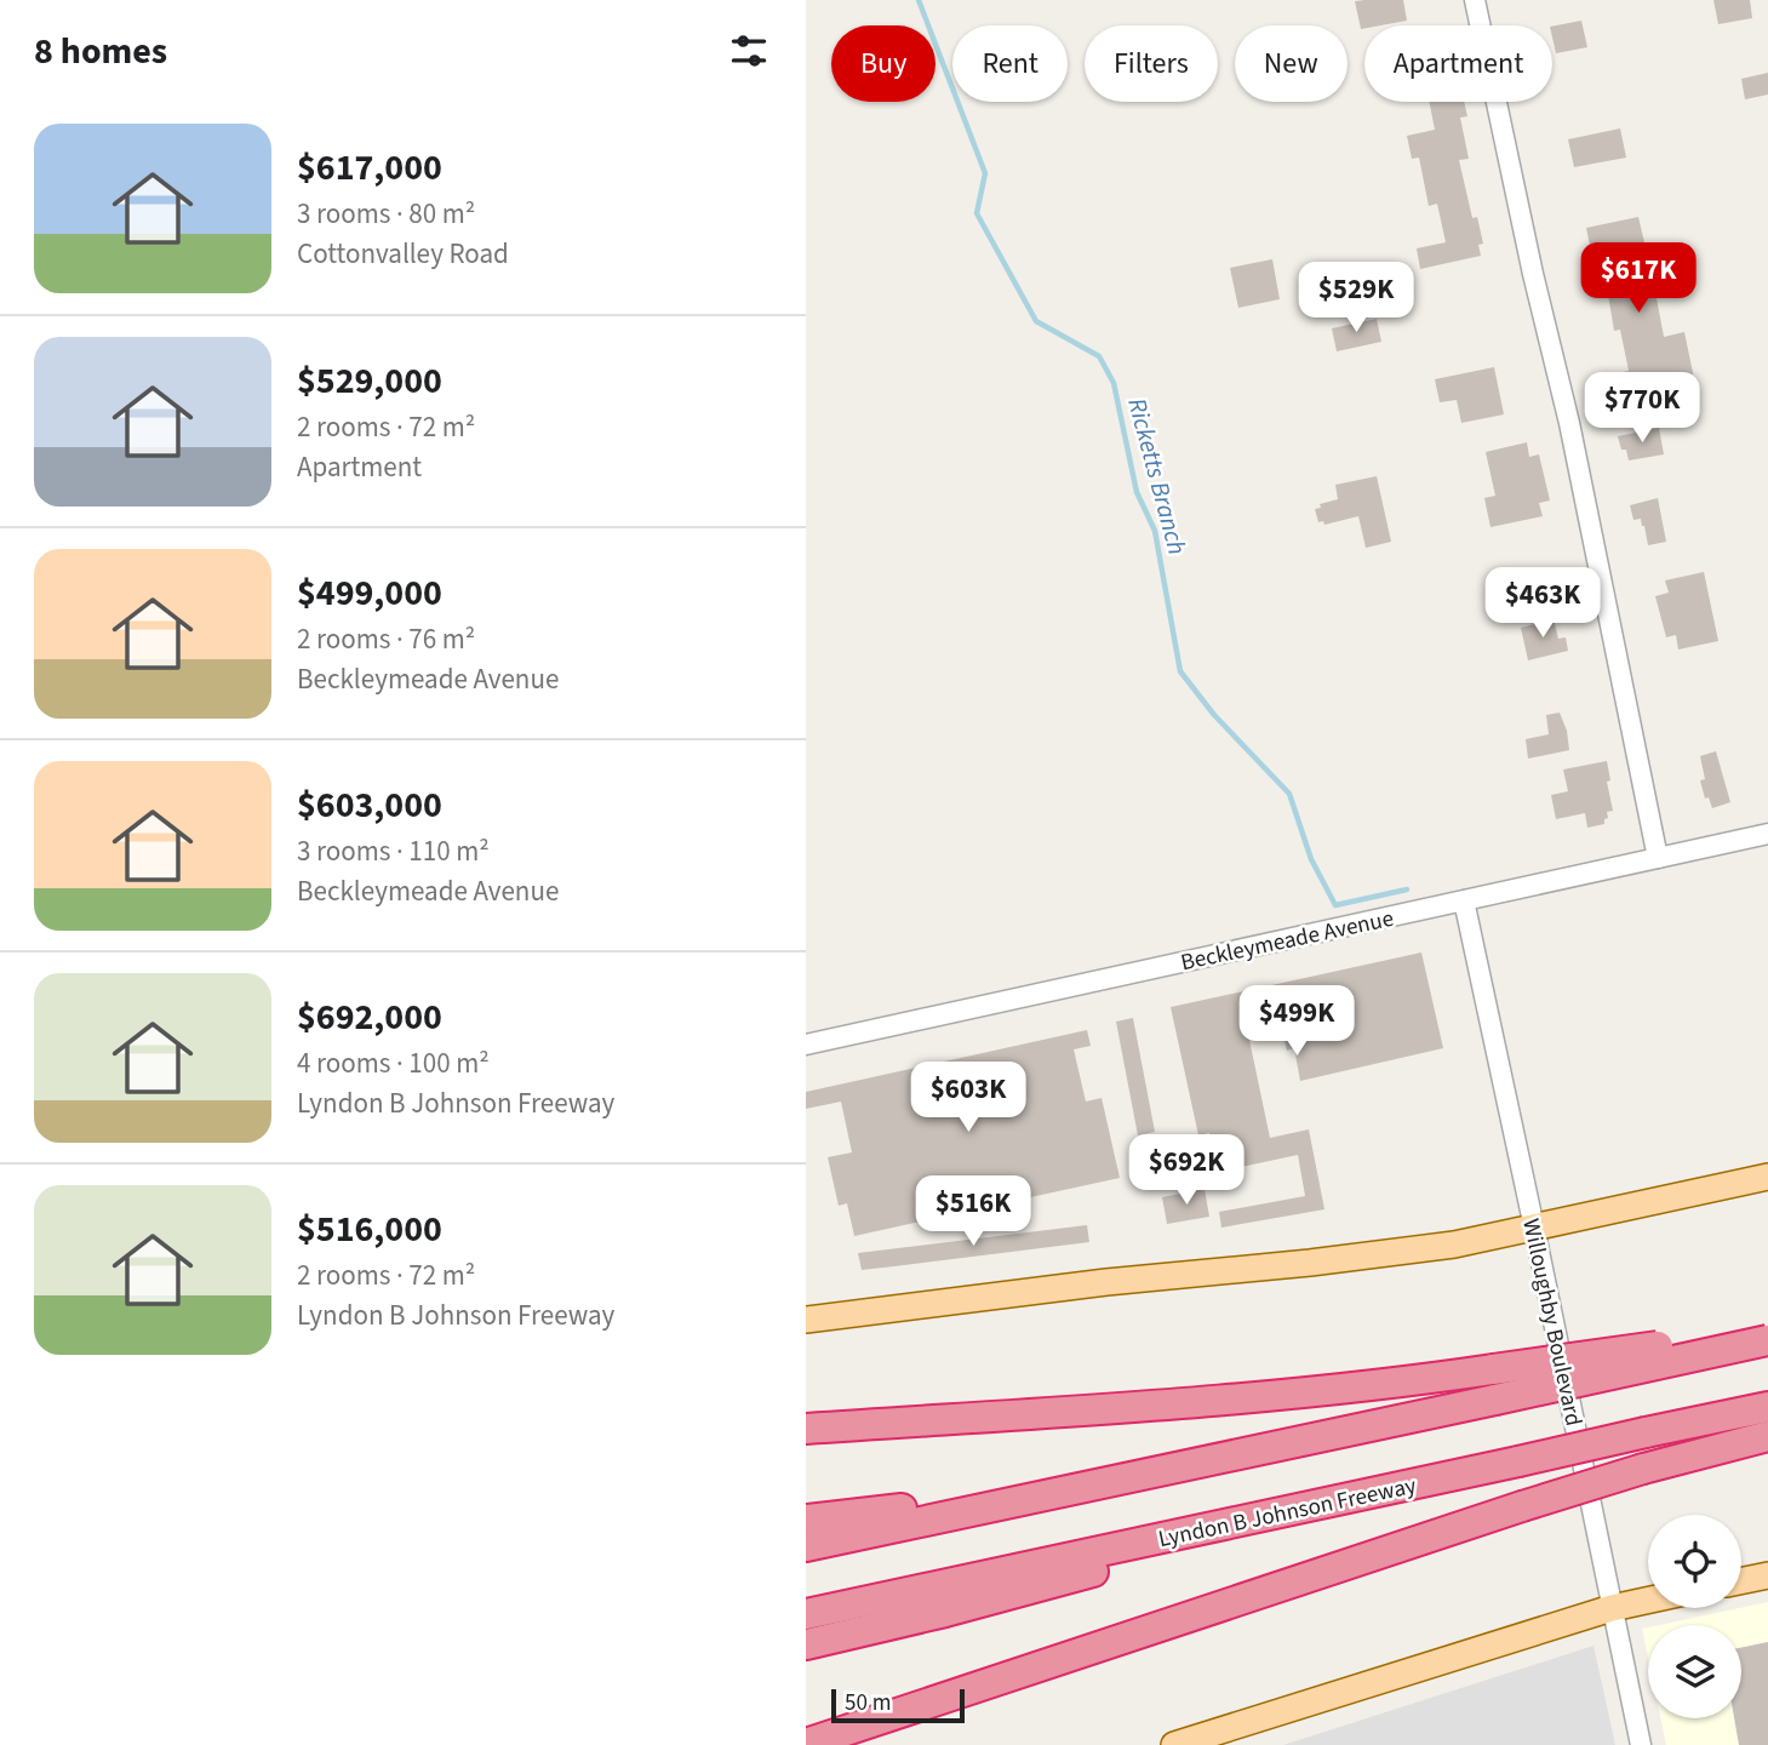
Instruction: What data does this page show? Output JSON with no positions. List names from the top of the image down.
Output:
{
  "streets": {
    "highway": ["Lyndon B Johnson Freeway"],
    "street": ["Beckleymeade Avenue", "Willoughby Boulevard"]
  },
  "crossings": [
    ["Beckleymeade Avenue", "Willoughby Boulevard"]
  ],
  "water": ["Ricketts Branch"],
  "scale_bar": "50 m",
  "page": {
    "heading": "8 homes",
    "chip": [
      "Buy",
      "Rent",
      "Filters",
      "New",
      "Apartment"
    ],
    "list": [
      {
        "name": "$617,000",
        "note": "3 rooms · 80 m² · Cottonvalley Road"
      },
      {
        "name": "$529,000",
        "note": "2 rooms · 72 m² · Apartment"
      },
      {
        "name": "$499,000",
        "note": "2 rooms · 76 m² · Beckleymeade Avenue"
      },
      {
        "name": "$603,000",
        "note": "3 rooms · 110 m² · Beckleymeade Avenue"
      },
      {
        "name": "$692,000",
        "note": "4 rooms · 100 m² · Lyndon B Johnson Freeway"
      },
      {
        "name": "$516,000",
        "note": "2 rooms · 72 m² · Lyndon B Johnson Freeway"
      }
    ],
    "price": [
      "$617K",
      "$529K",
      "$770K",
      "$463K",
      "$499K",
      "$603K",
      "$692K",
      "$516K"
    ],
    "scale": "50 m"
  }
}
